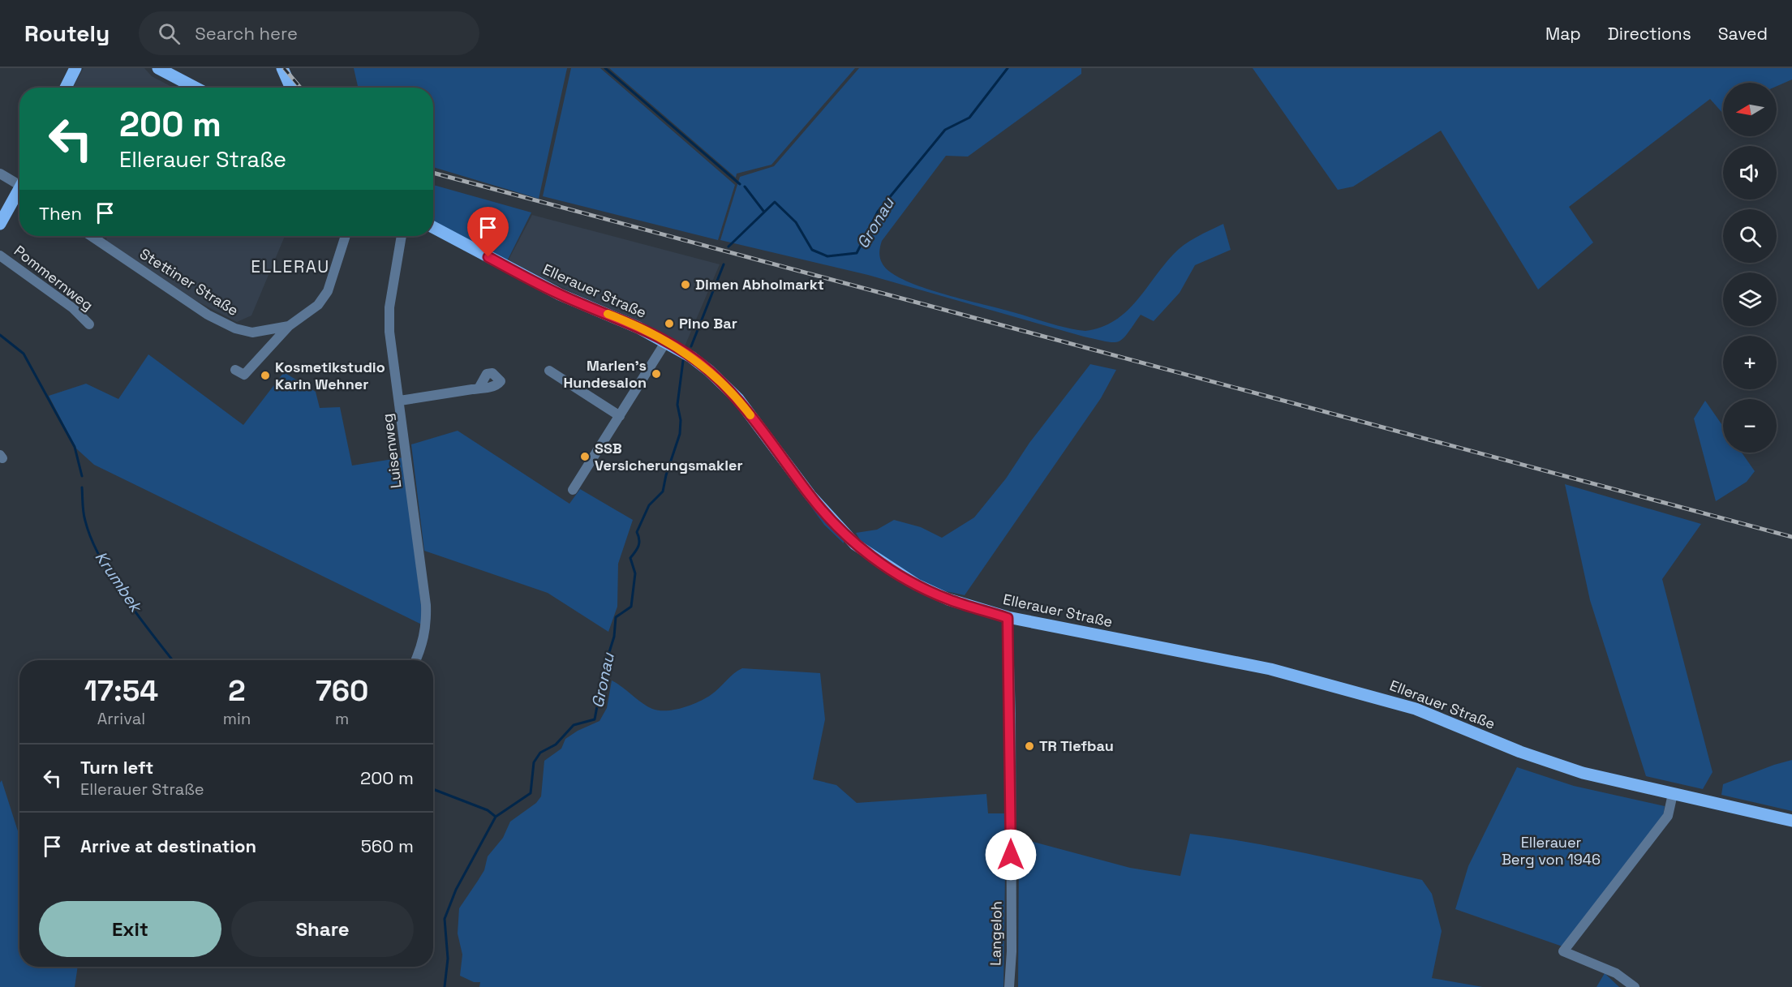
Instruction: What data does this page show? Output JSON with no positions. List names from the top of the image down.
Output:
{
  "streets": {
    "main road": ["Ellerauer Straße"],
    "street": [
      "Pommernweg",
      "Stettiner Straße",
      "Luisenweg",
      "Langeloh"
    ]
  },
  "crossings": [
    ["Ellerauer Straße", "Langeloh"]
  ],
  "districts": ["ELLERAU"],
  "water": ["Gronau", "Krumbek"],
  "parks": ["Ellerauer Berg von 1946"],
  "places": [
    "Dimen Abholmarkt",
    "Pino Bar",
    "Marlen's Hundesalon",
    "Kosmetikstudio Karin Wehner",
    "SSB Versicherungsmakler",
    "TR Tiefbau"
  ],
  "north": "left",
  "page": {
    "header": "Routely",
    "search": "Search here",
    "nav": ["Map", "Directions", "Saved"],
    "map_buttons": ["+", "−"],
    "turn": ["200 m", "Ellerauer Straße"],
    "then": "Then",
    "eta": [
      "17:54",
      "Arrival",
      "2",
      "min",
      "760",
      "m"
    ],
    "list": [
      {
        "name": "Turn left",
        "note": "Ellerauer Straße",
        "value": "200 m"
      },
      {
        "name": "Arrive at destination",
        "value": "560 m"
      }
    ],
    "buttons": ["Exit", "Share"]
  }
}
